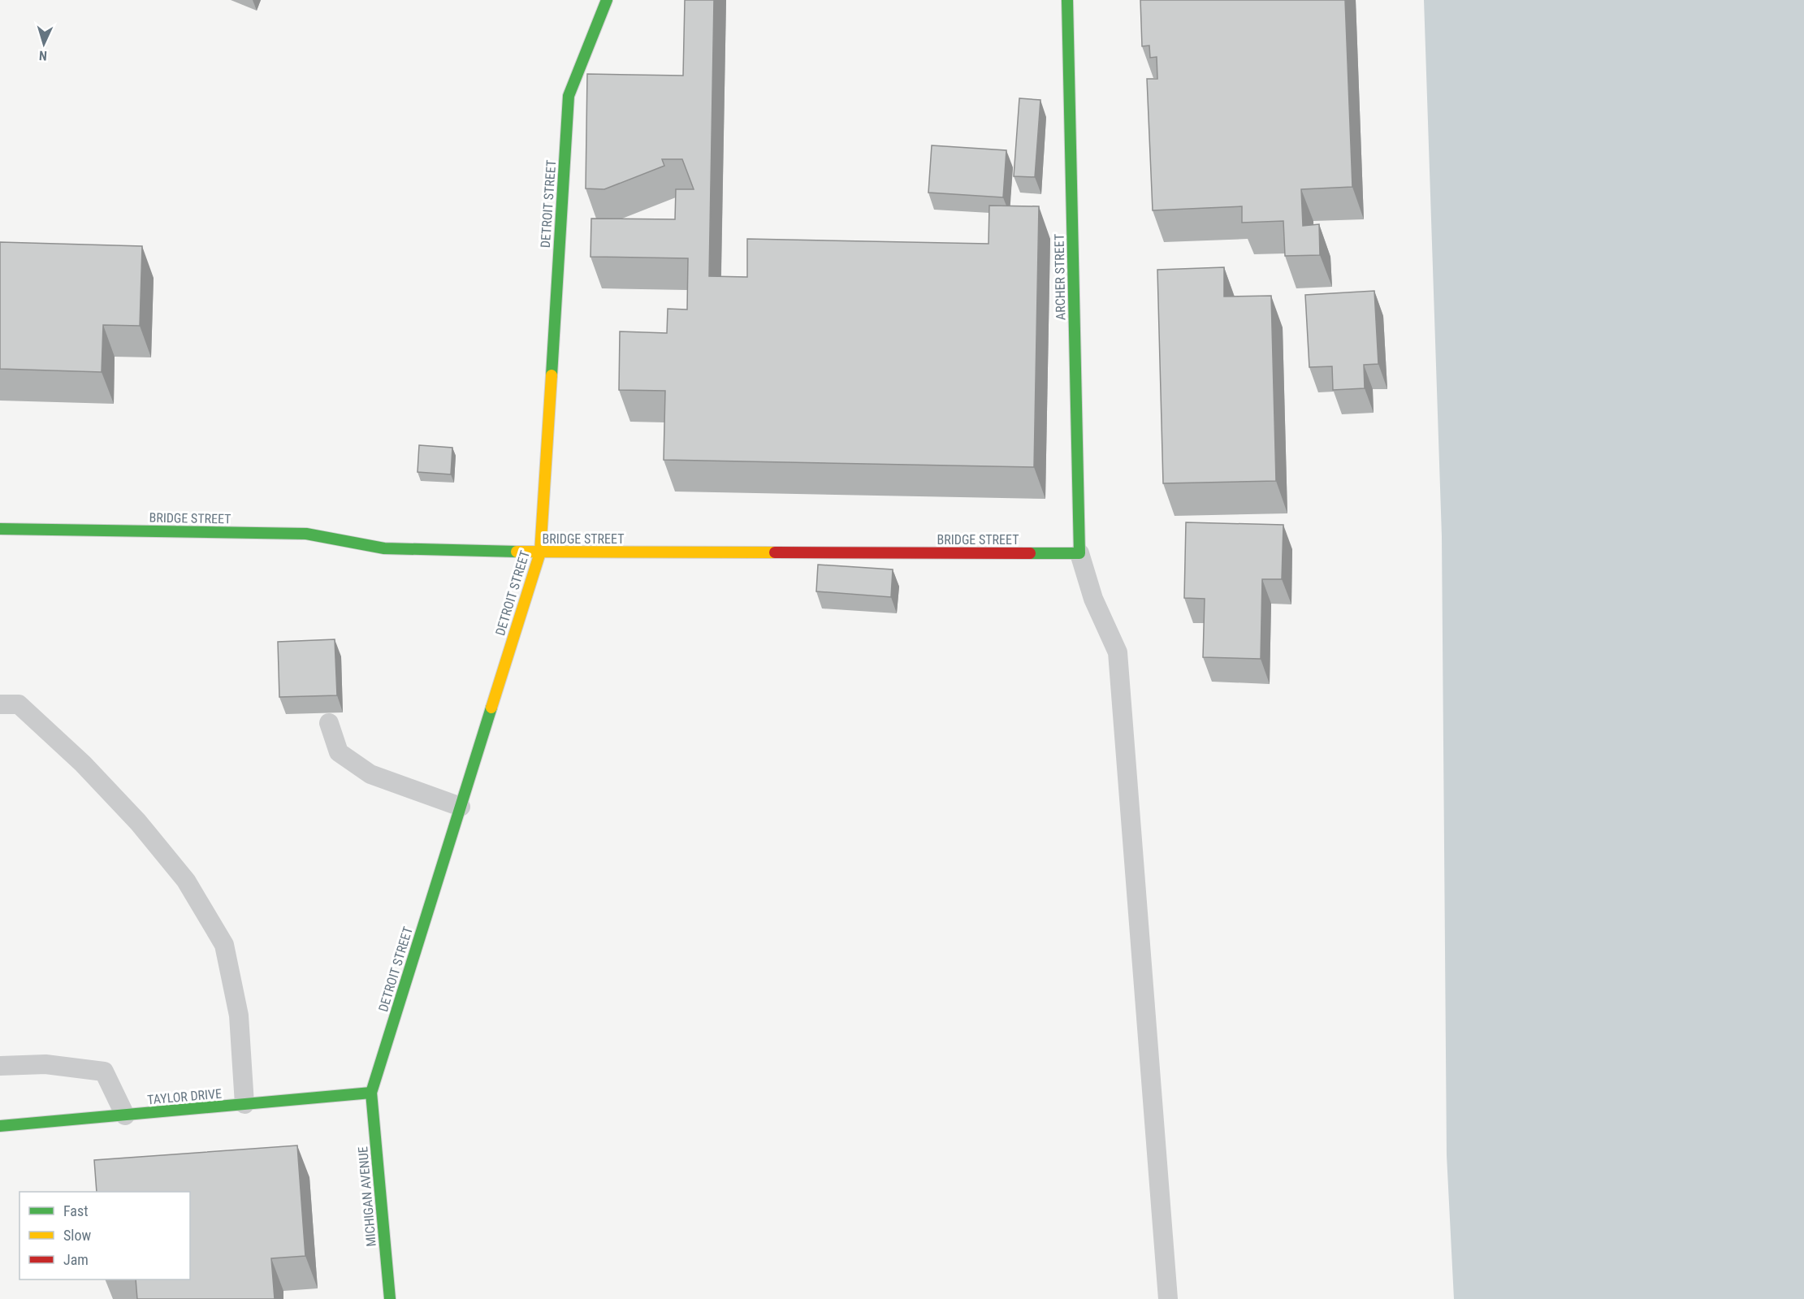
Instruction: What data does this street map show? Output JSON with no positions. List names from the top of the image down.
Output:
{
  "streets": {
    "street": [
      "DETROIT STREET",
      "ARCHER STREET",
      "BRIDGE STREET",
      "TAYLOR DRIVE",
      "MICHIGAN AVENUE"
    ]
  },
  "crossings": [
    ["DETROIT STREET", "BRIDGE STREET"],
    ["DETROIT STREET", "TAYLOR DRIVE"],
    ["DETROIT STREET", "MICHIGAN AVENUE"],
    ["ARCHER STREET", "BRIDGE STREET"],
    ["TAYLOR DRIVE", "MICHIGAN AVENUE"]
  ],
  "legend": ["Fast", "Slow", "Jam"],
  "north": "bottom"
}
